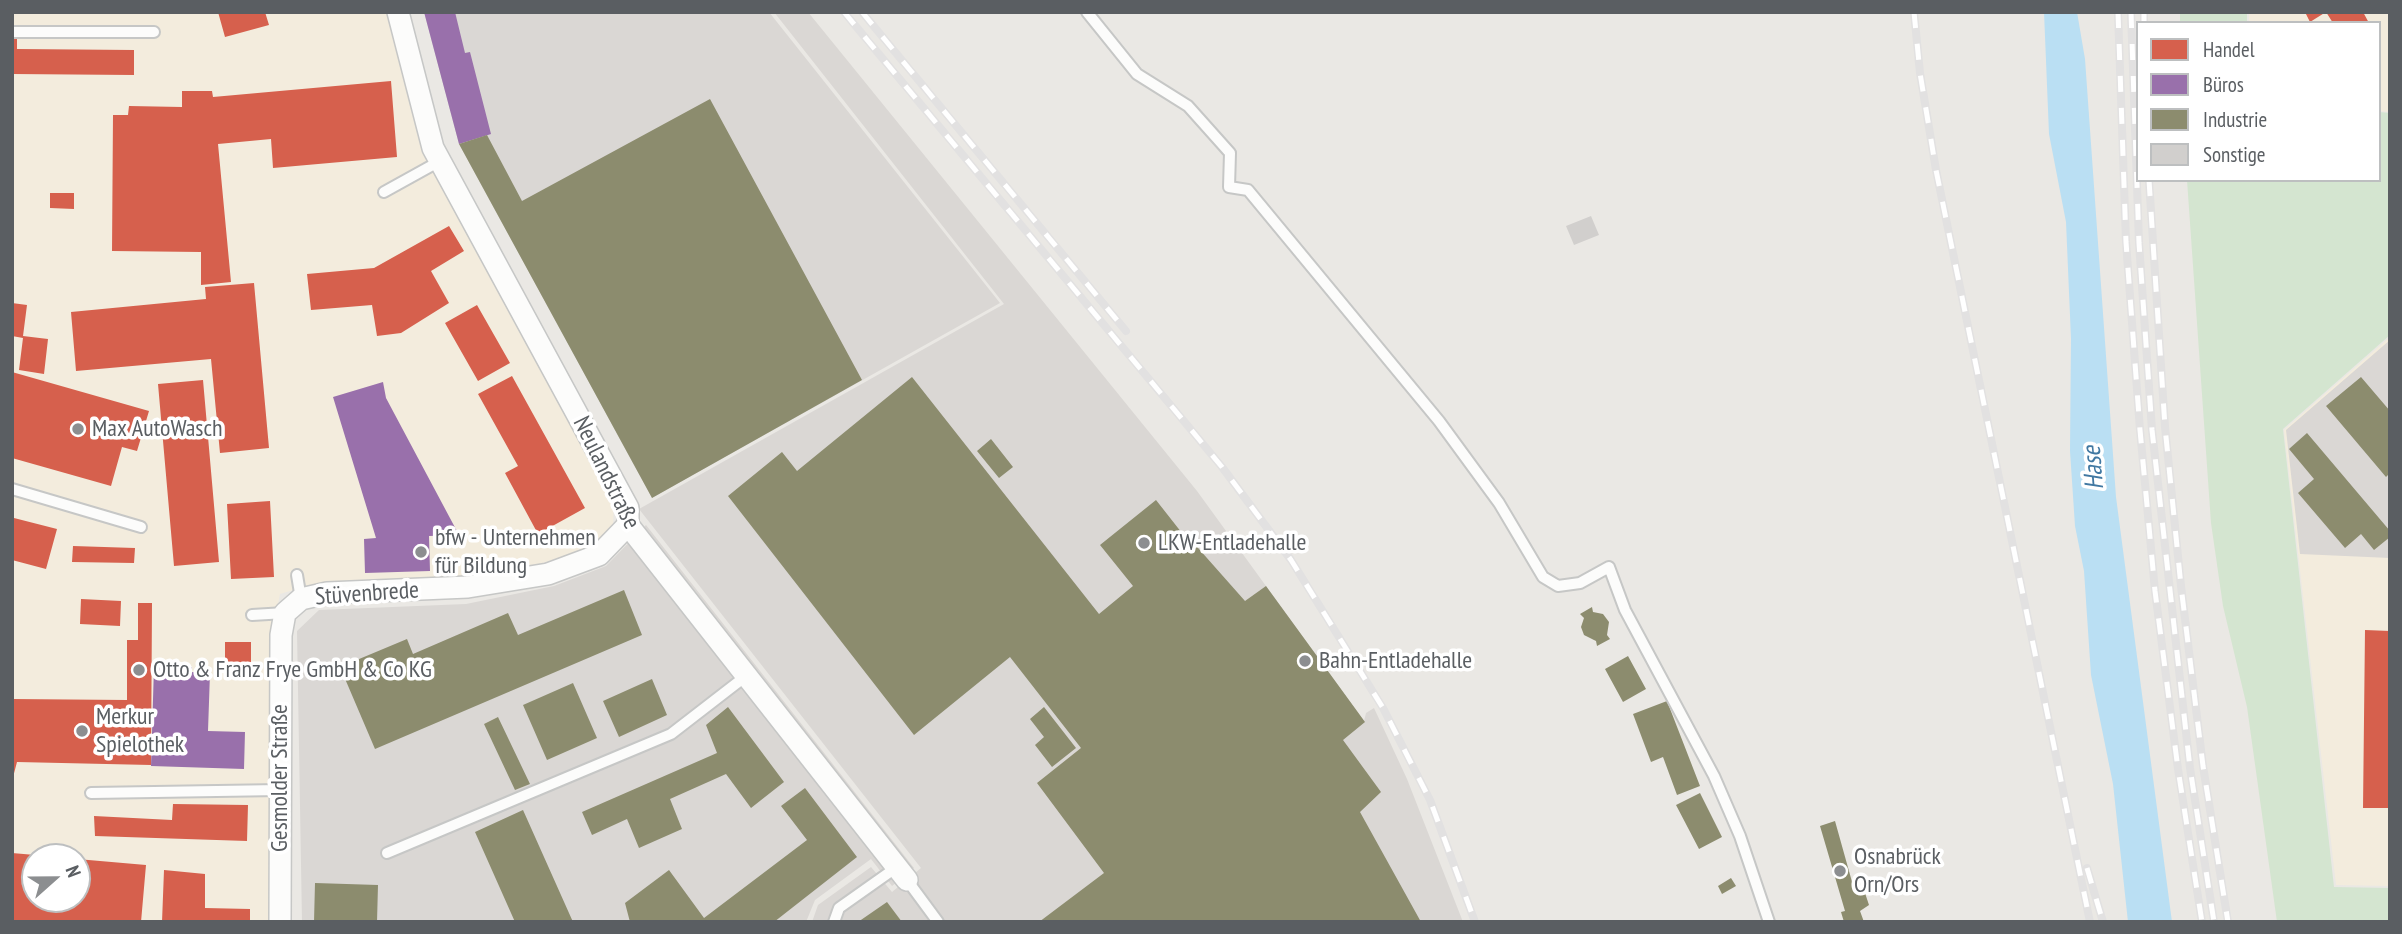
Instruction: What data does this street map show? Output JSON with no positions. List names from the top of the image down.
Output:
{
  "streets": {
    "street": ["Neulandstraße", "Stüvenbrede", "Gesmolder Straße"]
  },
  "crossings": [
    ["Neulandstraße", "Stüvenbrede"],
    ["Stüvenbrede", "Gesmolder Straße"]
  ],
  "water": ["Hase"],
  "places": [
    "Max AutoWasch",
    "LKW-Entladehalle",
    "bfw - Unternehmen für Bildung",
    "Bahn-Entladehalle",
    "Otto & Franz Frye GmbH & Co KG",
    "Merkur Spielothek",
    "Osnabrück Orn/Ors"
  ],
  "legend": [
    "Handel",
    "Büros",
    "Industrie",
    "Sonstige"
  ],
  "north": "right"
}
